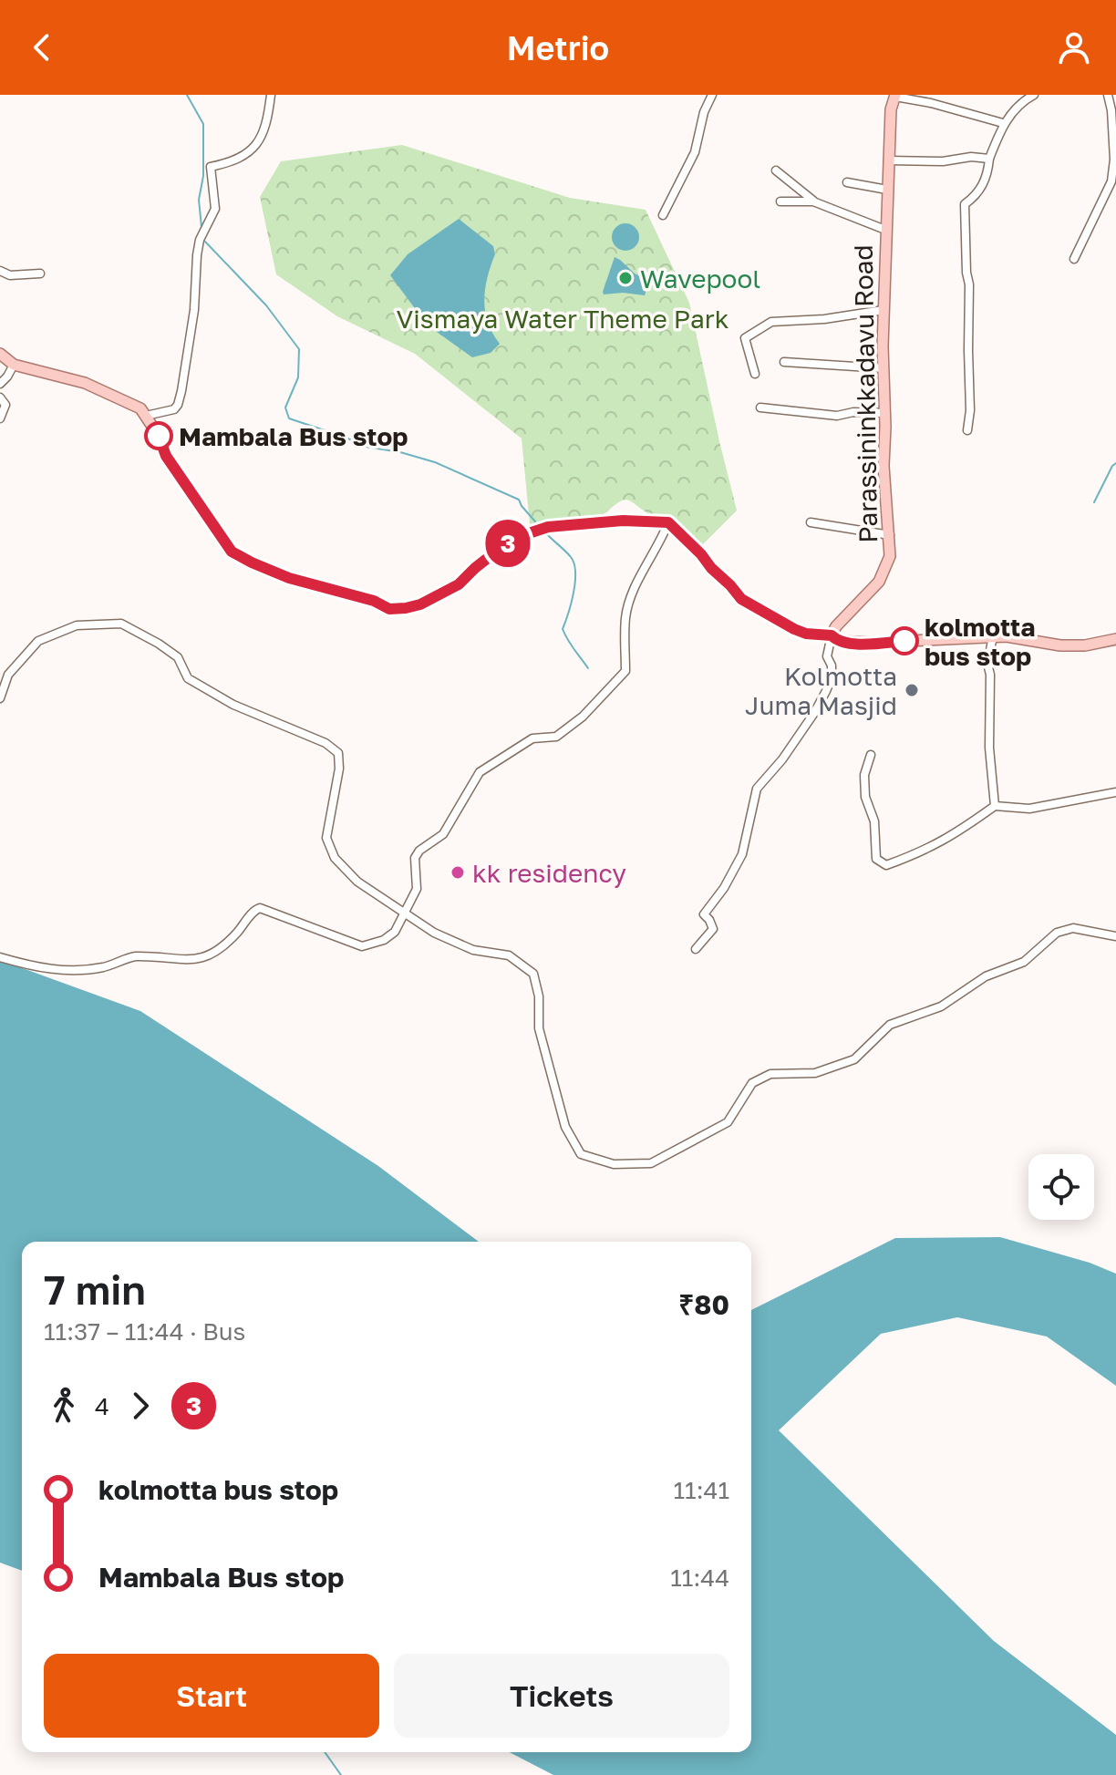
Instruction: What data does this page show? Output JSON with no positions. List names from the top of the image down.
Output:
{
  "streets": {
    "main road": ["Parassininkkadavu Road"]
  },
  "parks": ["Vismaya Water Theme Park"],
  "places": [
    "Wavepool",
    "Mambala Bus stop",
    "kolmotta bus stop",
    "Kolmotta Juma Masjid",
    "kk residency"
  ],
  "lines": ["bus line 3"],
  "page": {
    "header": "Metrio",
    "on_map": "3",
    "heading": ["7 min", "11:37 – 11:44 · Bus", "₹80"],
    "legs": ["4", "3"],
    "list": [
      {
        "name": "kolmotta bus stop",
        "value": "11:41"
      },
      {
        "name": "Mambala Bus stop",
        "value": "11:44"
      }
    ],
    "buttons": ["Start", "Tickets"]
  }
}
